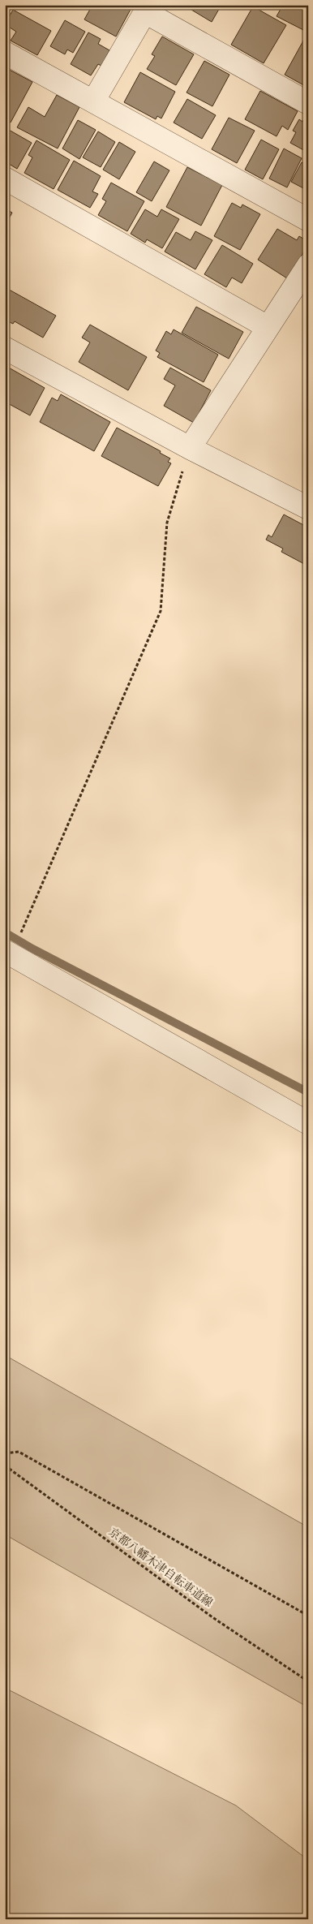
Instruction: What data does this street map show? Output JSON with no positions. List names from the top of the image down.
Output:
{
  "streets": {
    "path": ["京都八幡木津自転車道線"]
  }
}
